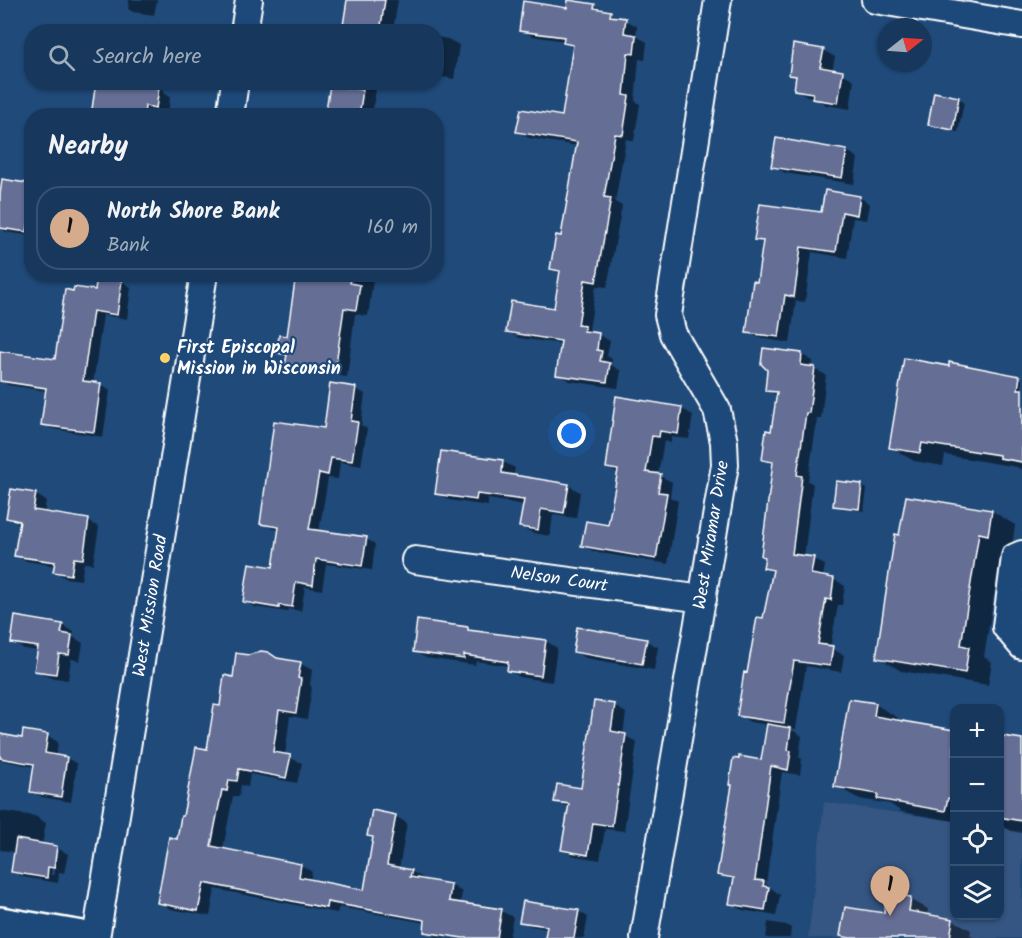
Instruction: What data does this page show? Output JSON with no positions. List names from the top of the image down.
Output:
{
  "streets": {
    "street": ["West Miramar Drive", "Nelson Court", "West Mission Road"]
  },
  "crossings": [
    ["West Miramar Drive", "Nelson Court"]
  ],
  "places": ["First Episcopal Mission in Wisconsin"],
  "north": "right",
  "page": {
    "search": "Search here",
    "heading": "Nearby",
    "list": [
      {
        "mark": "1",
        "name": "North Shore Bank",
        "note": "Bank",
        "value": "160 m"
      }
    ],
    "map_buttons": ["+", "−"],
    "pins": "1"
  }
}
